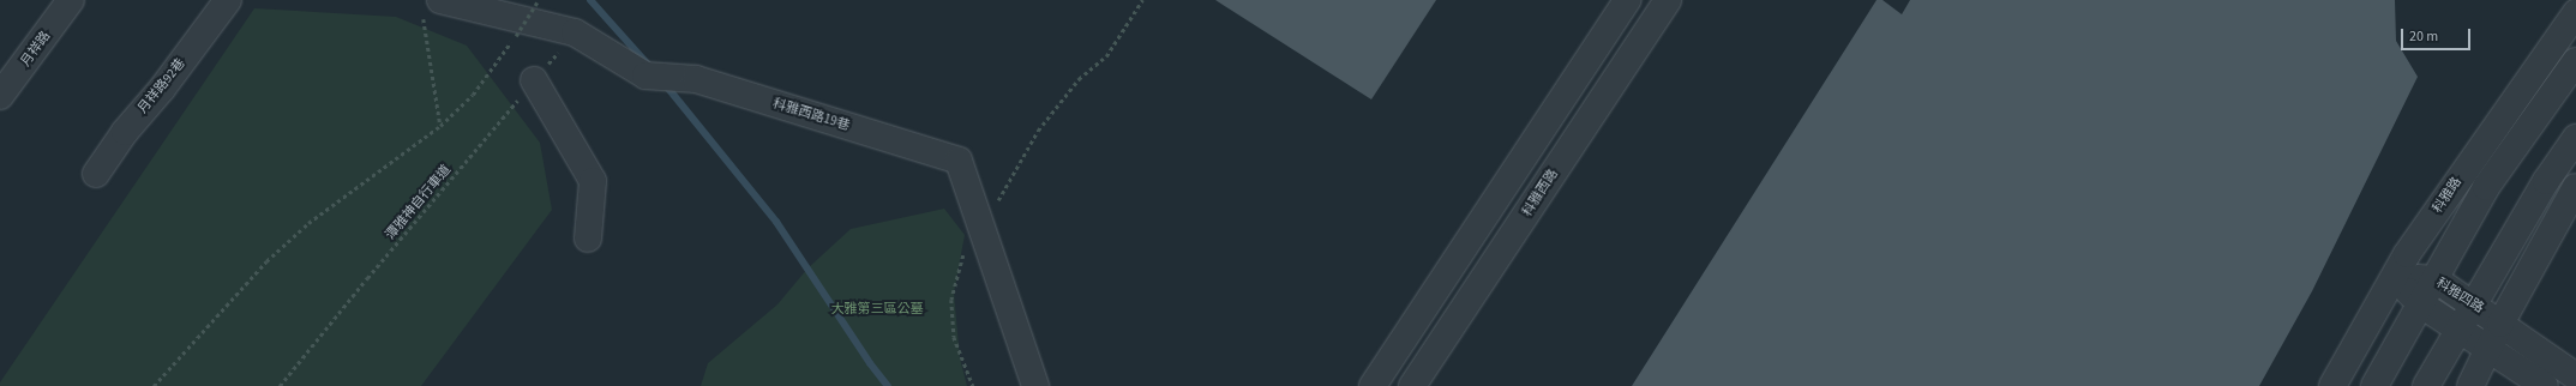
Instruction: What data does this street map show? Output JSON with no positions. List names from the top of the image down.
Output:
{
  "streets": {
    "street": [
      "月祥路",
      "月祥路92巷",
      "科雅西路19巷",
      "科雅西路",
      "科雅路",
      "科雅四路"
    ],
    "path": ["潭雅神自行車道"]
  },
  "crossings": [
    ["科雅西路19巷", "潭雅神自行車道"],
    ["科雅路", "科雅四路"]
  ],
  "parks": ["大雅第三區公墓"],
  "scale_bar": "20 m"
}
